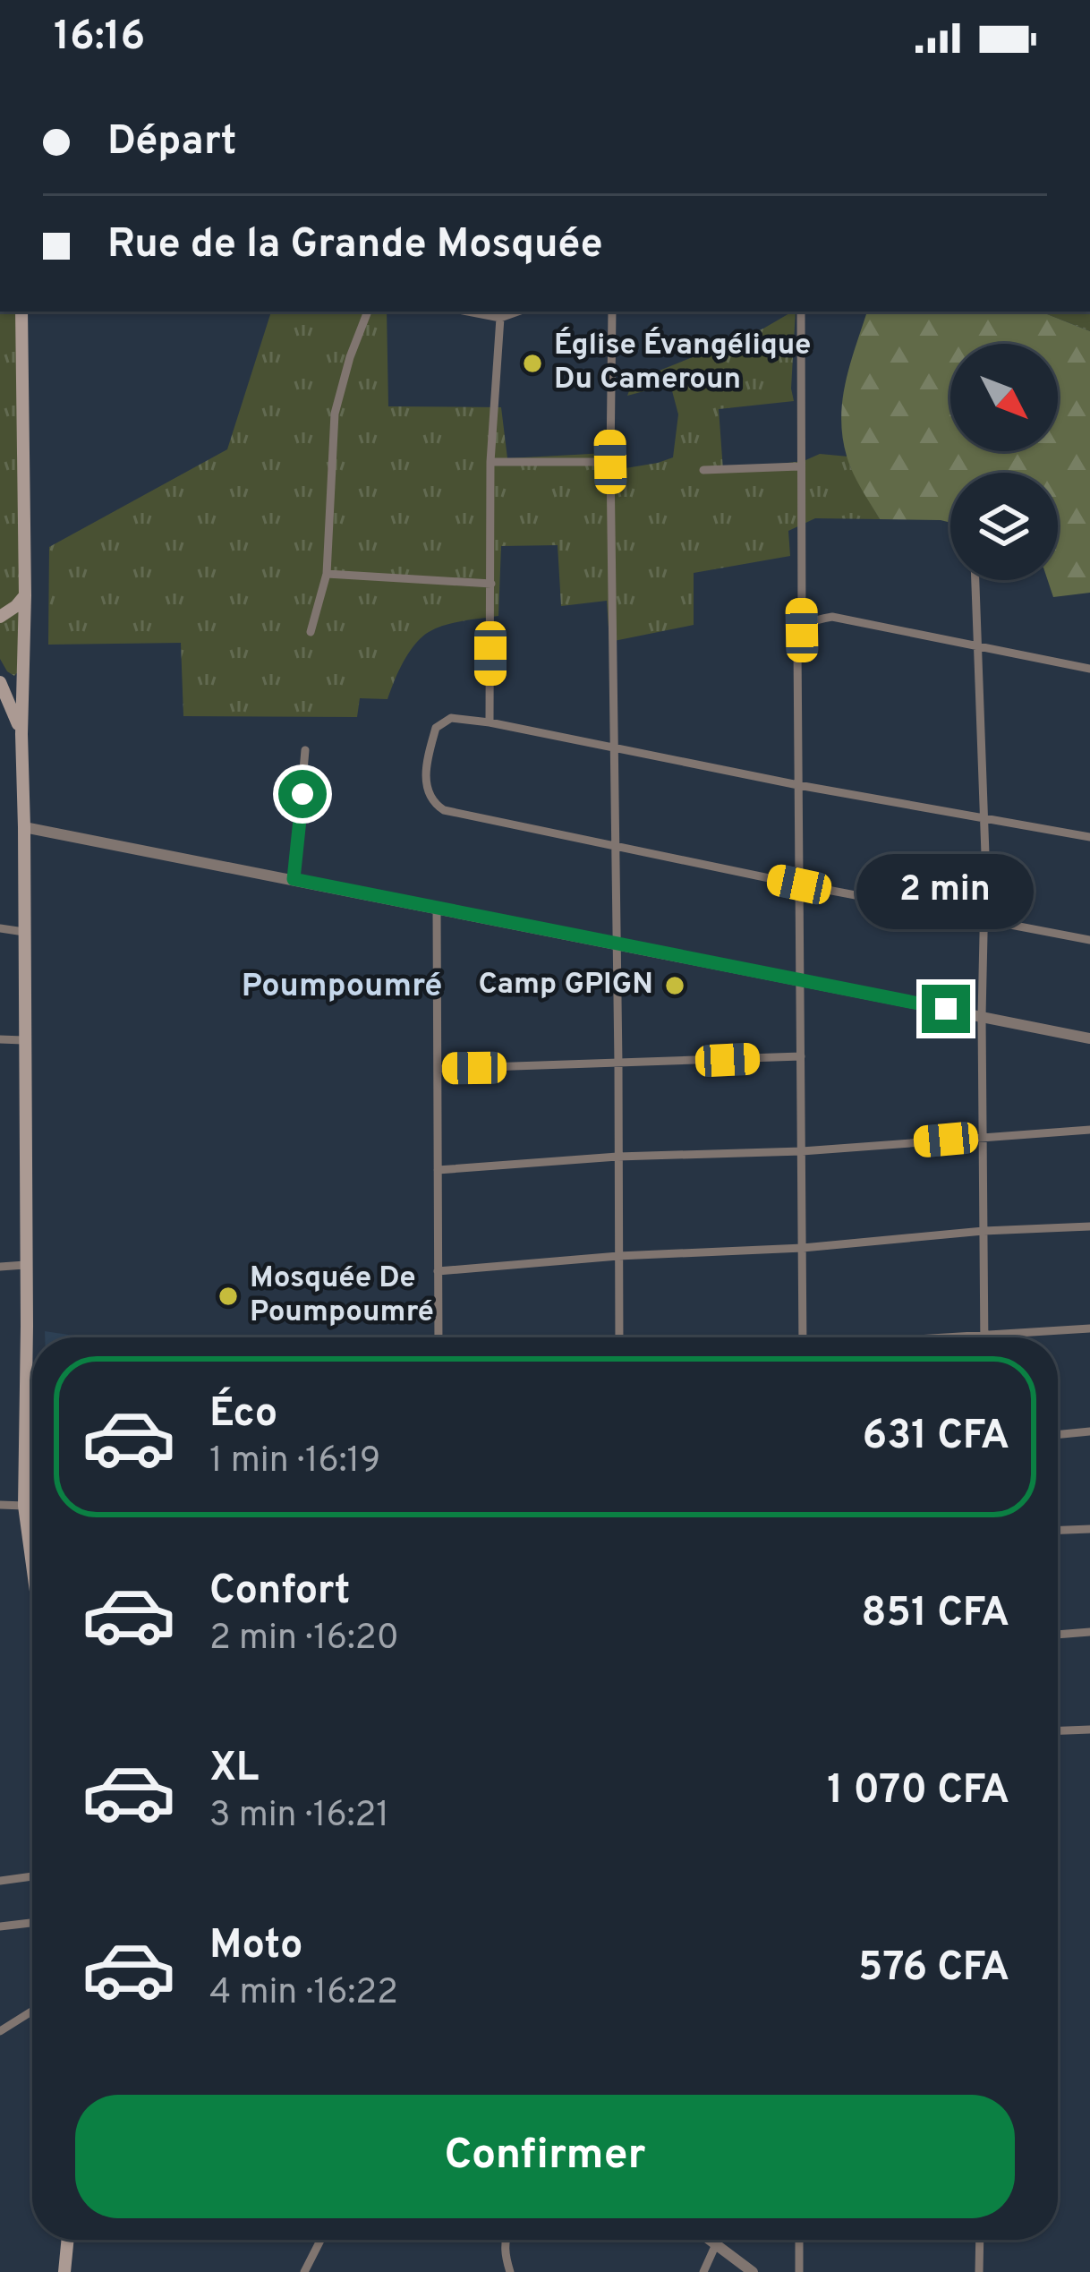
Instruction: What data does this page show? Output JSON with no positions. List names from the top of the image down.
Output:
{
  "districts": ["Poumpoumré"],
  "places": ["Église Évangélique Du Cameroun", "Camp GPIGN", "Mosquée De Poumpoumré"],
  "north": "bottom right",
  "page": {
    "status": "16:16",
    "banner": ["Départ", "Rue de la Grande Mosquée"],
    "bubble": "2 min",
    "list": [
      {
        "name": "Éco",
        "note": "1 min · 16:19",
        "value": "631 CFA"
      },
      {
        "name": "Confort",
        "note": "2 min · 16:20",
        "value": "851 CFA"
      },
      {
        "name": "XL",
        "note": "3 min · 16:21",
        "value": "1 070 CFA"
      },
      {
        "name": "Moto",
        "note": "4 min · 16:22",
        "value": "576 CFA"
      }
    ],
    "buttons": "Confirmer"
  }
}
